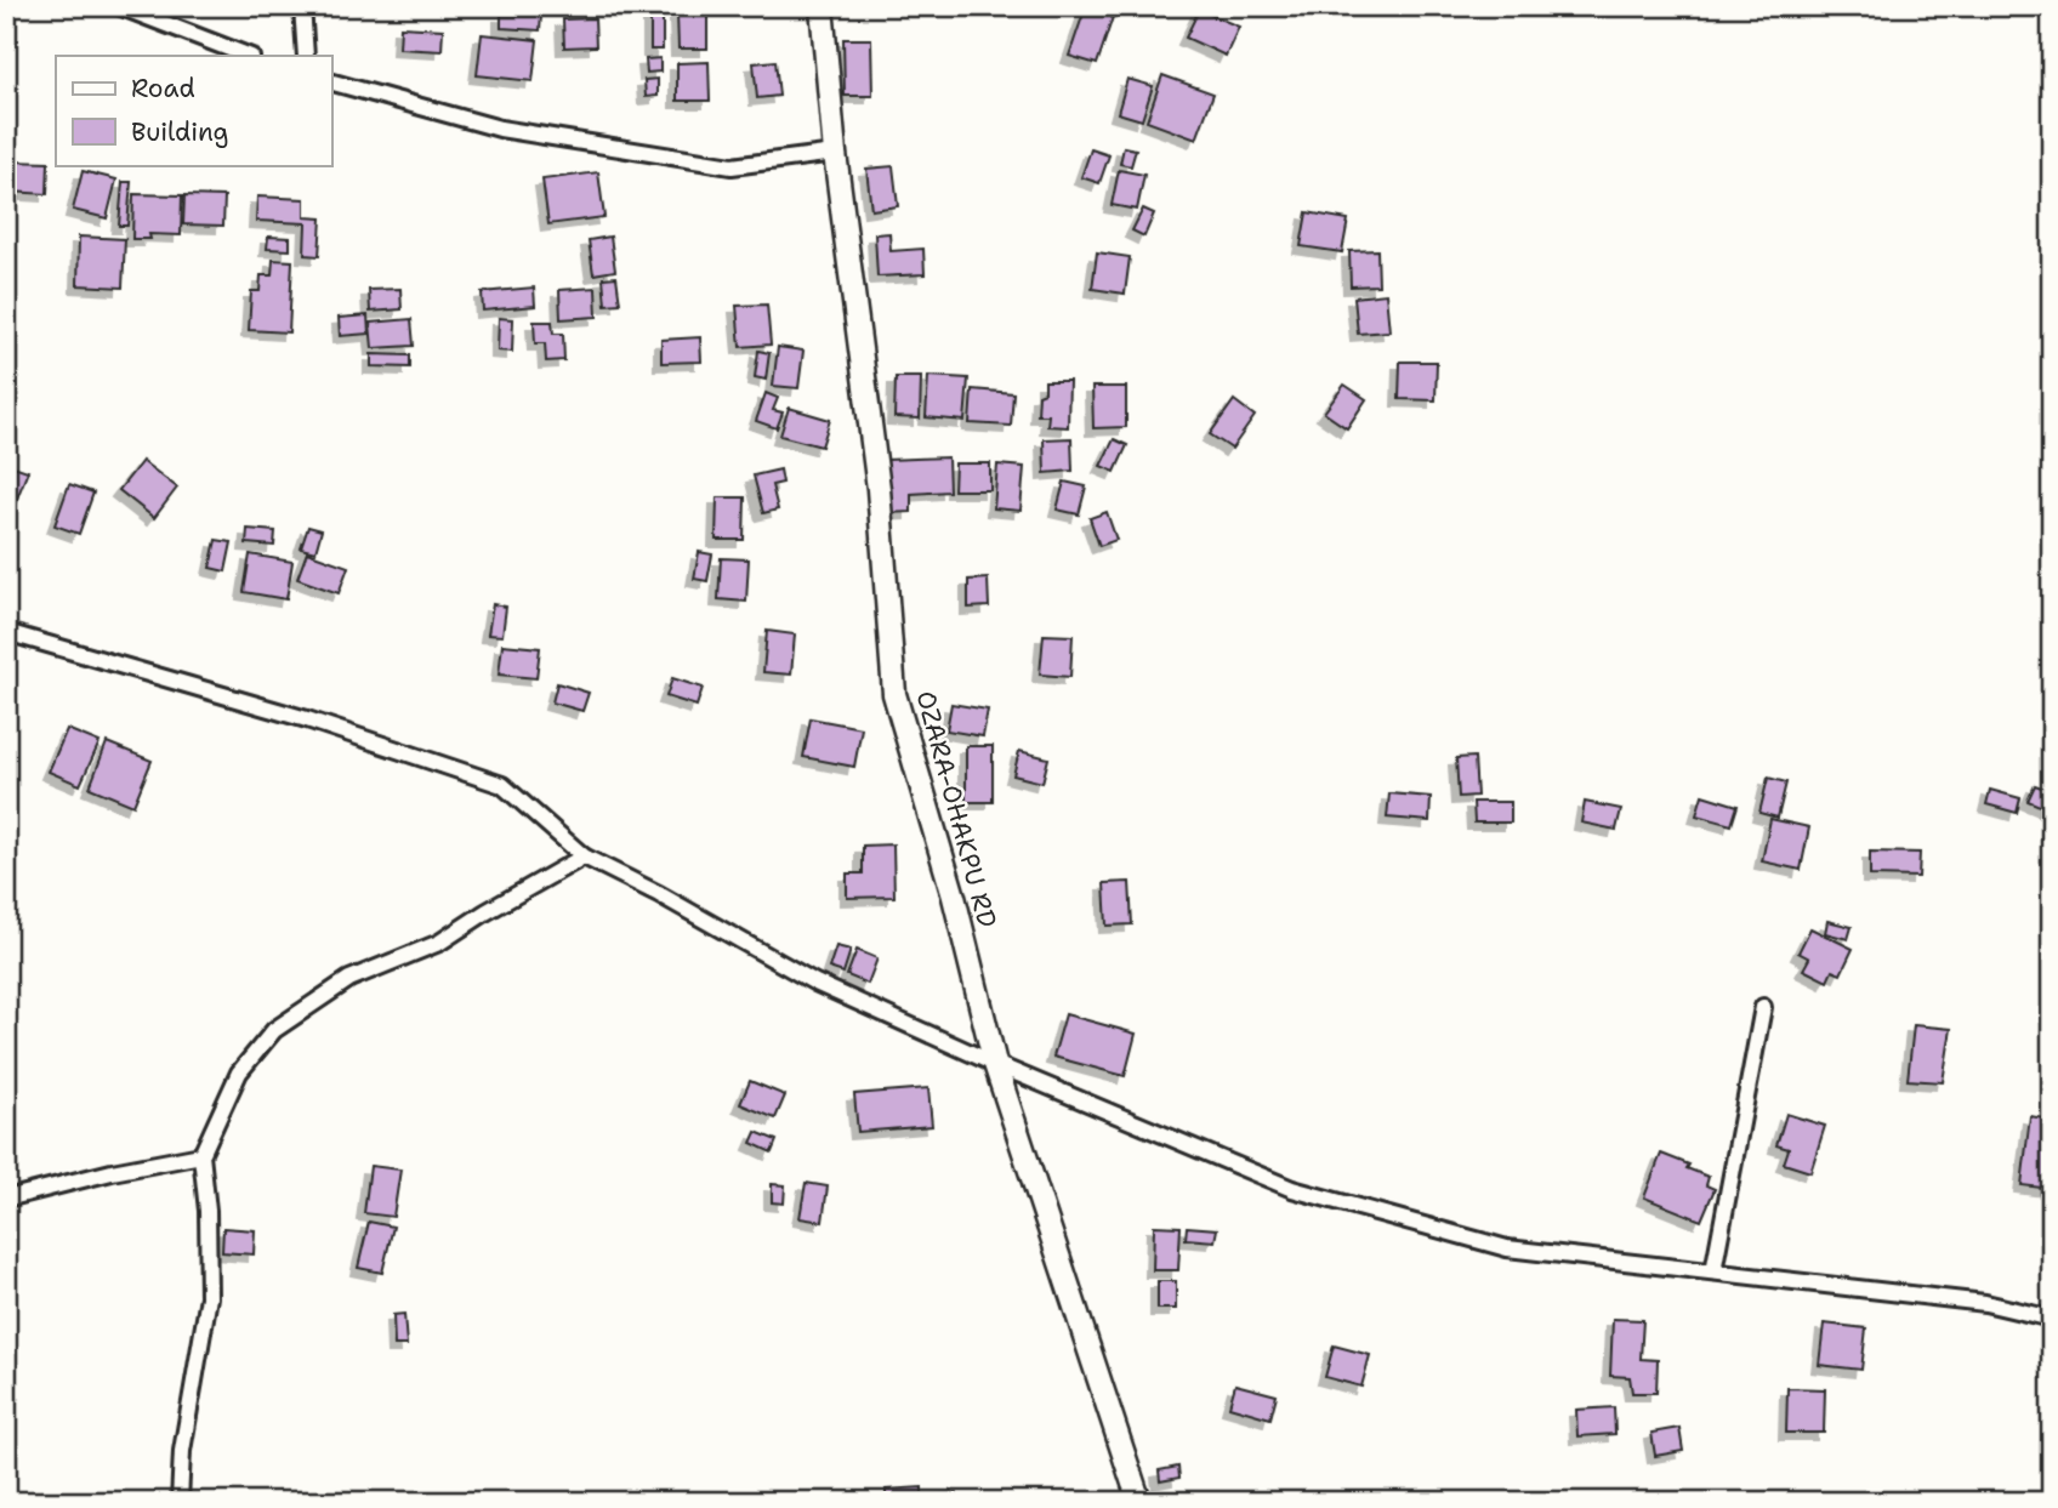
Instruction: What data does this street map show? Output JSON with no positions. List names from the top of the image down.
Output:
{
  "streets": {
    "main road": ["OZARA-OHAKPU RD"]
  },
  "legend": ["Road", "Building"]
}
